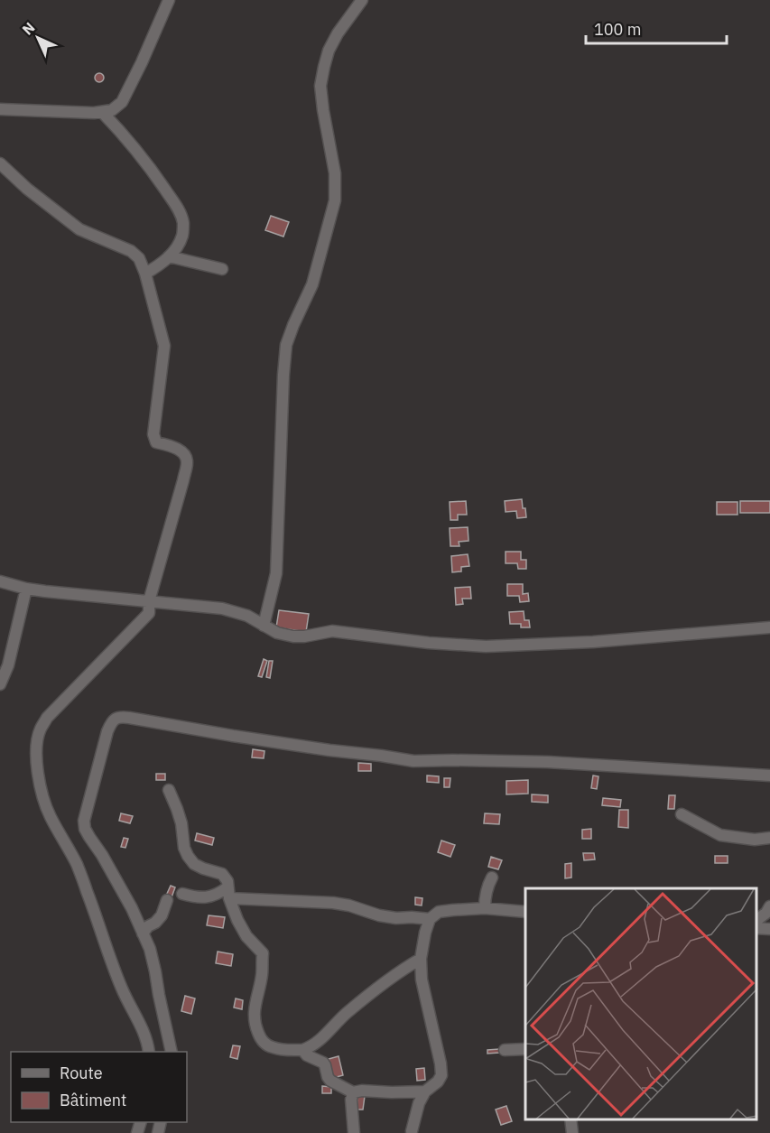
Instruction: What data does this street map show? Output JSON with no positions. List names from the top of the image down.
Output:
{
  "legend": ["Route", "Bâtiment"],
  "scale_bar": "100 m",
  "north": "top left"
}
